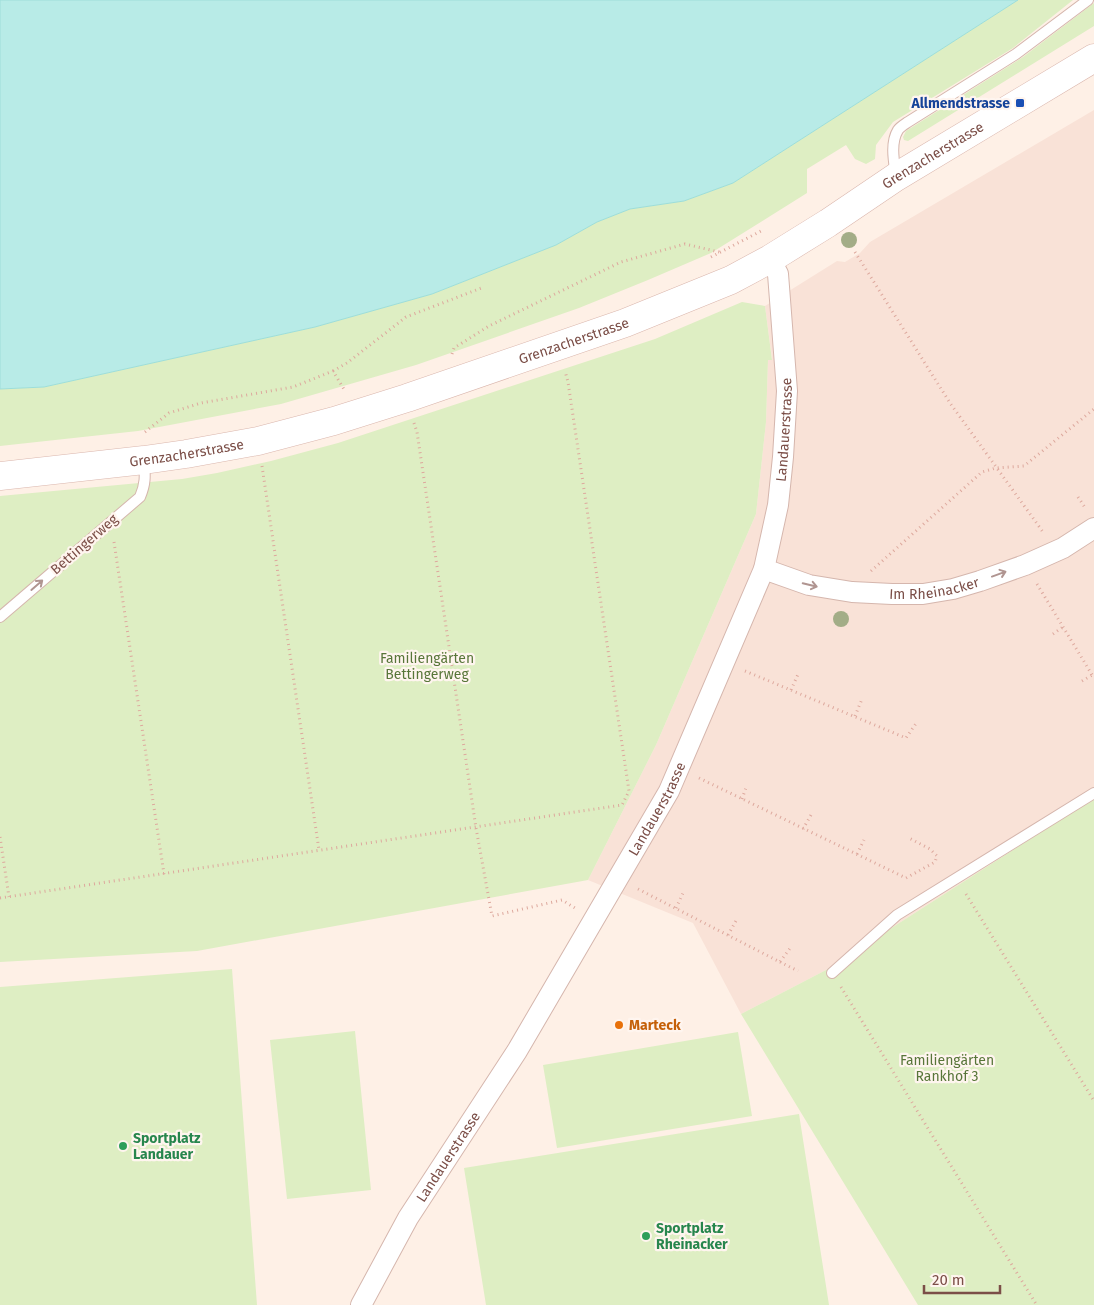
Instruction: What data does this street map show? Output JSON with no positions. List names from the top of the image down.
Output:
{
  "streets": {
    "main road": ["Grenzacherstrasse"],
    "street": ["Landauerstrasse", "Im Rheinacker"],
    "lane": ["Bettingerweg"]
  },
  "crossings": [
    ["Grenzacherstrasse", "Landauerstrasse"],
    ["Grenzacherstrasse", "Bettingerweg"],
    ["Landauerstrasse", "Im Rheinacker"]
  ],
  "one_way": ["Bettingerweg", "Im Rheinacker"],
  "parks": ["Familiengärten Bettingerweg", "Familiengärten Rankhof 3"],
  "places": {
    "transit": ["Allmendstrasse"],
    "other": ["Marteck", "Sportplatz Landauer", "Sportplatz Rheinacker"]
  },
  "scale_bar": "20 m"
}
